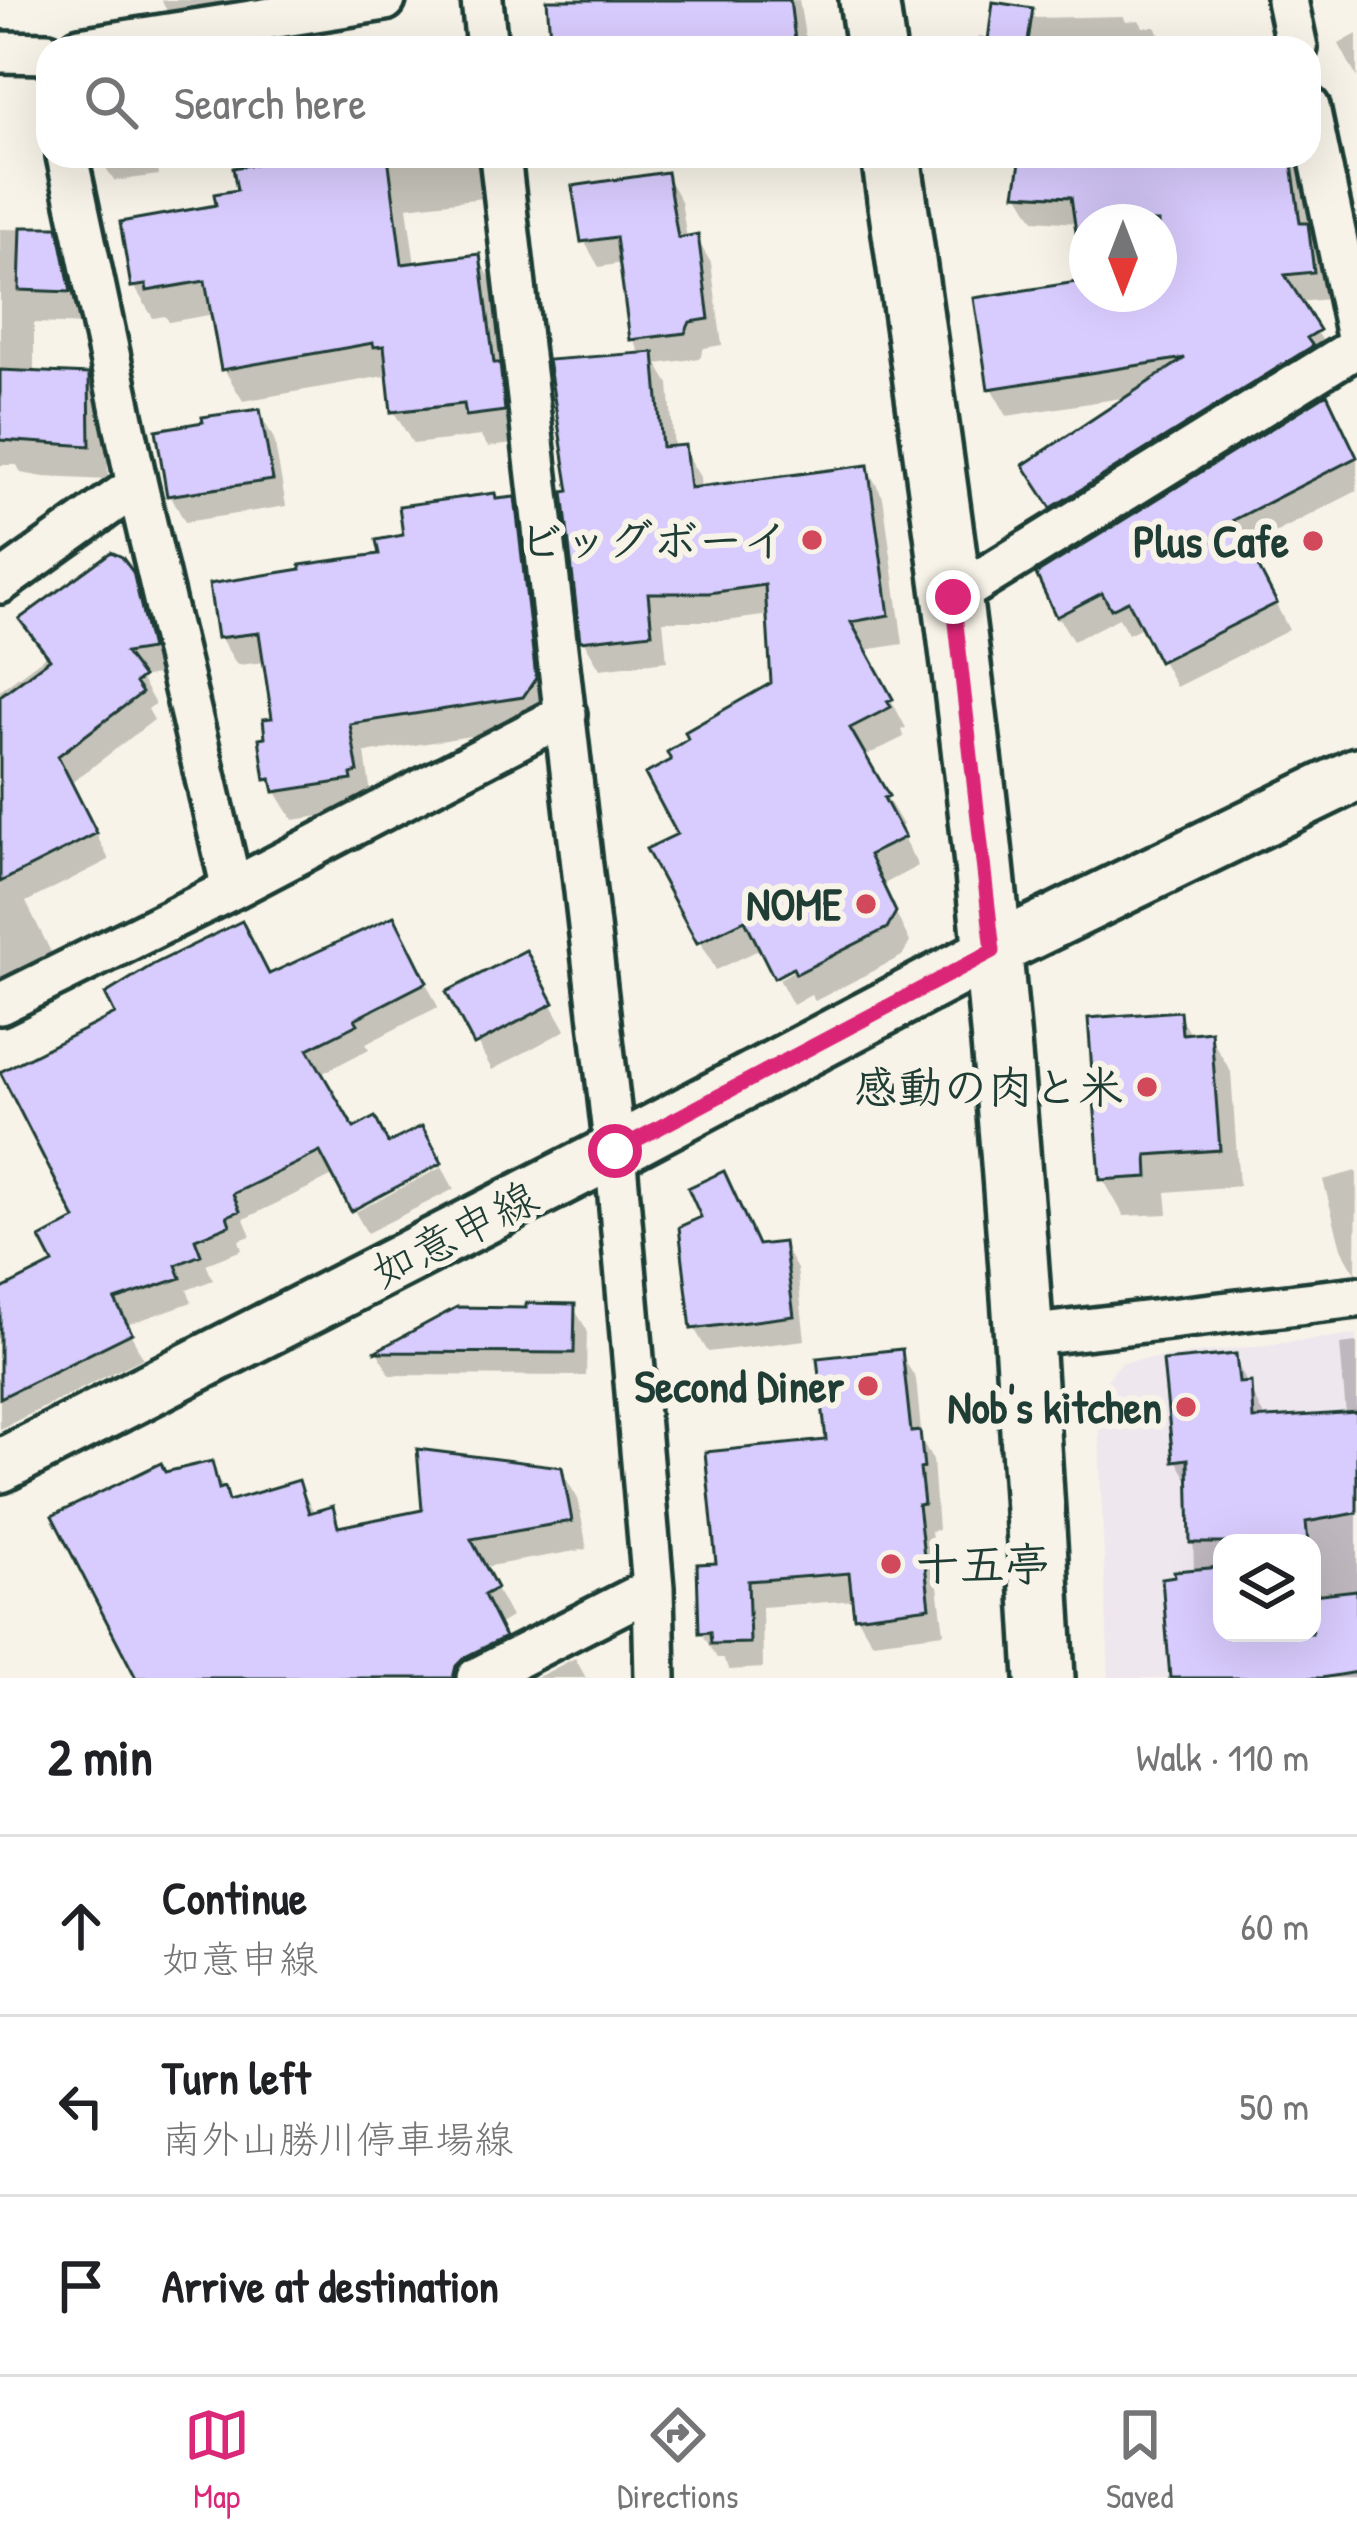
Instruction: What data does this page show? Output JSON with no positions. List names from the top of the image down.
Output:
{
  "streets": {
    "street": ["如意申線"]
  },
  "places": [
    "ビッグボーイ",
    "Plus Cafe",
    "NOME",
    "感動の肉と米",
    "Second Diner",
    "Nob's kitchen",
    "十五亭"
  ],
  "north": "bottom",
  "page": {
    "search": "Search here",
    "heading": ["2 min", "Walk · 110 m"],
    "list": [
      ["Continue", "如意申線", "60 m"],
      ["Turn left", "南外山勝川停車場線", "50 m"],
      "Arrive at destination"
    ],
    "nav": ["Map", "Directions", "Saved"]
  }
}
